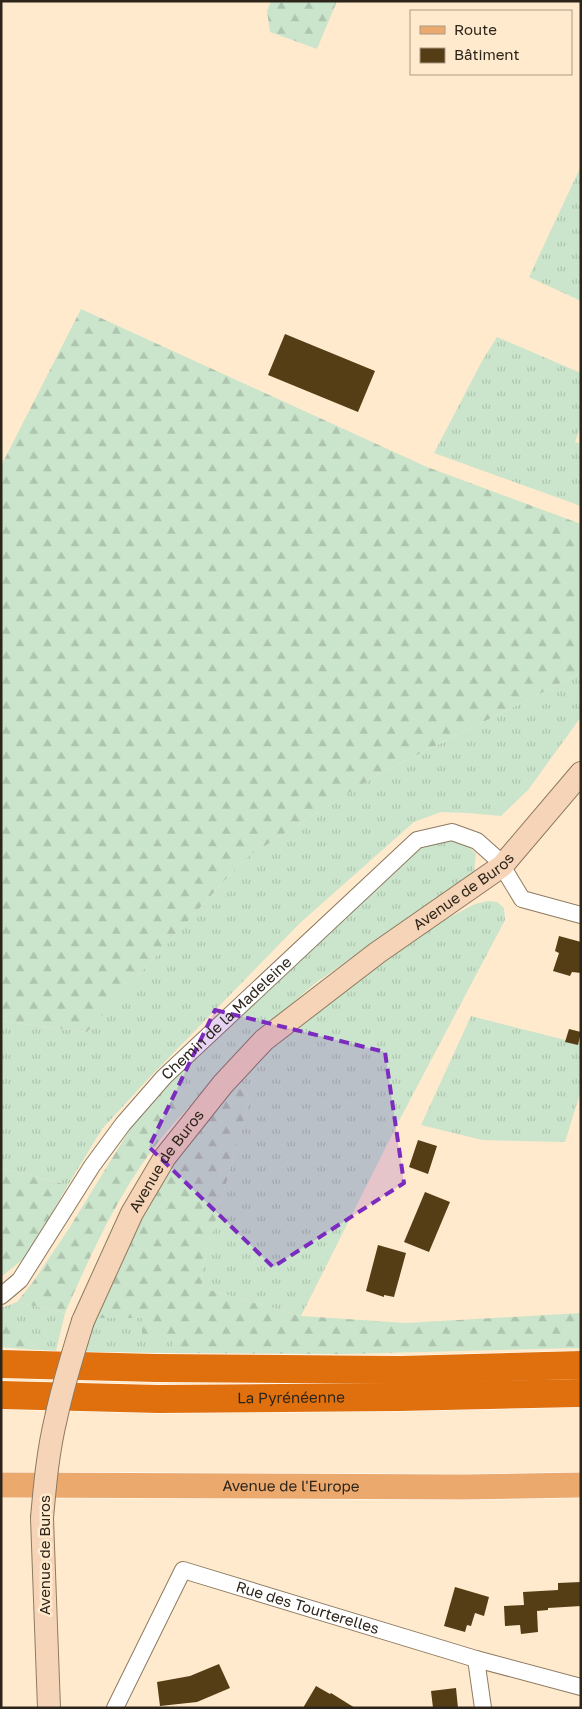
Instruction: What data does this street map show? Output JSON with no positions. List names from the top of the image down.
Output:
{
  "streets": {
    "highway": ["La Pyrénéenne"],
    "main road": ["Avenue de l'Europe"],
    "street": ["Avenue de Buros", "Chemin de la Madeleine", "Rue des Tourterelles"]
  },
  "crossings": [
    ["Avenue de Buros", "Chemin de la Madeleine"]
  ],
  "legend": ["Route", "Bâtiment"]
}
